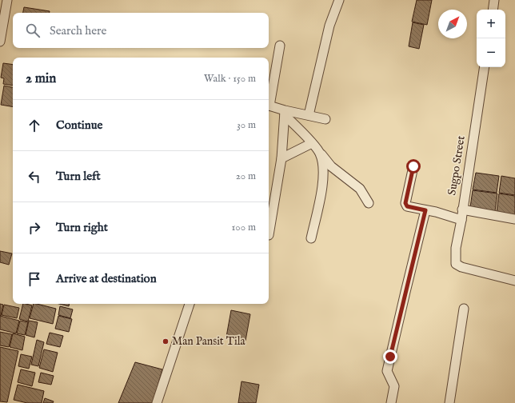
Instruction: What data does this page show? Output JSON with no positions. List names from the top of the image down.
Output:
{
  "streets": {
    "street": ["Sugpo Street"]
  },
  "places": ["Man Pansit Tila"],
  "north": "top right",
  "page": {
    "map_buttons": ["+", "−"],
    "search": "Search here",
    "heading": ["2 min", "Walk · 150 m"],
    "list": [
      ["Continue", "30 m"],
      ["Turn left", "20 m"],
      ["Turn right", "100 m"],
      "Arrive at destination"
    ]
  }
}
